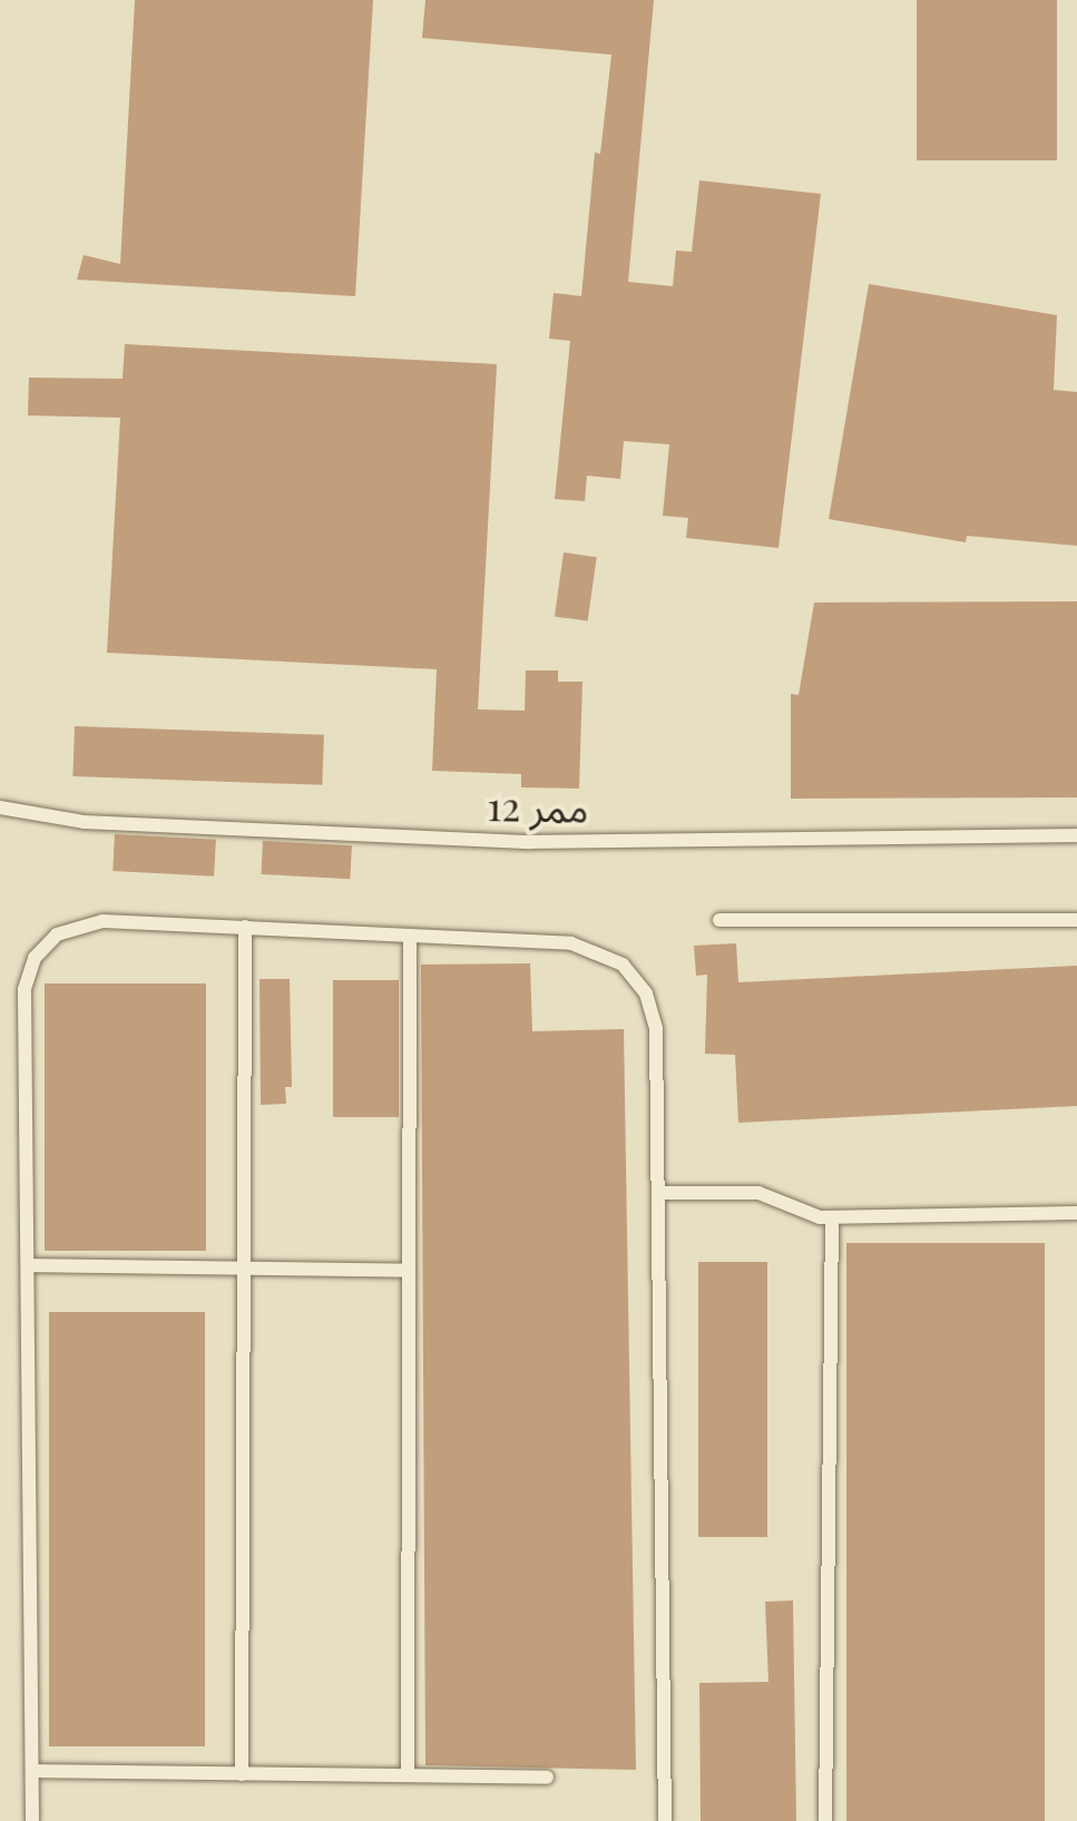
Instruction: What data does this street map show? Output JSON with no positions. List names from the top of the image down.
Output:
{
  "streets": {
    "lane": ["ممر 12"]
  }
}
